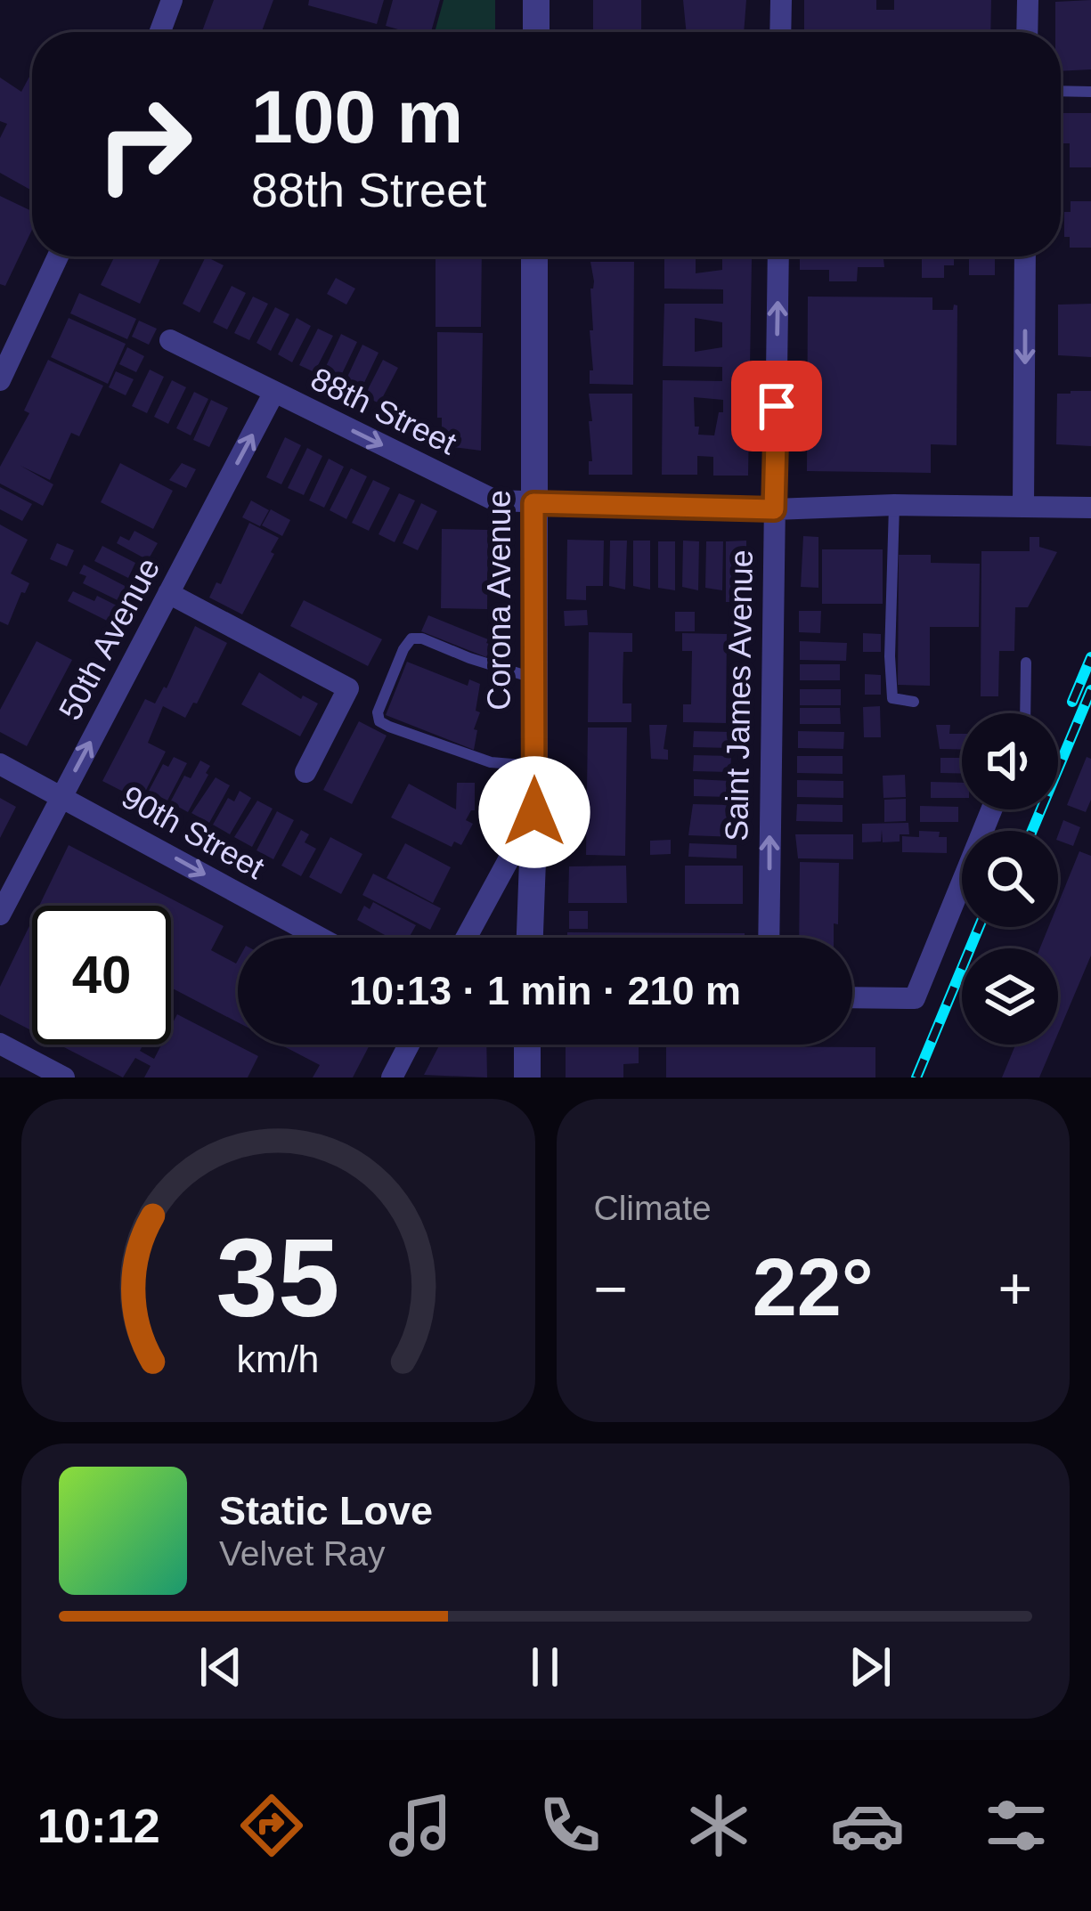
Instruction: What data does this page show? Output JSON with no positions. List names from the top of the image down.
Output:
{
  "streets": {
    "street": [
      "88th Street",
      "Corona Avenue",
      "50th Avenue",
      "Saint James Avenue",
      "90th Street"
    ]
  },
  "crossings": [
    ["88th Street", "Corona Avenue"],
    ["88th Street", "50th Avenue"],
    ["88th Street", "Saint James Avenue"],
    ["50th Avenue", "90th Street"]
  ],
  "one_way": ["50th Avenue", "Saint James Avenue", "90th Street"],
  "page": {
    "turn": ["100 m", "88th Street"],
    "limit": "40",
    "trip": "10:13 · 1 min · 210 m",
    "tile": "Climate",
    "heat": ["−", "22°", "+"],
    "song": ["Static Love", "Velvet Ray"],
    "tabs": "10:12",
    "gauge": ["35", "km/h"]
  }
}
